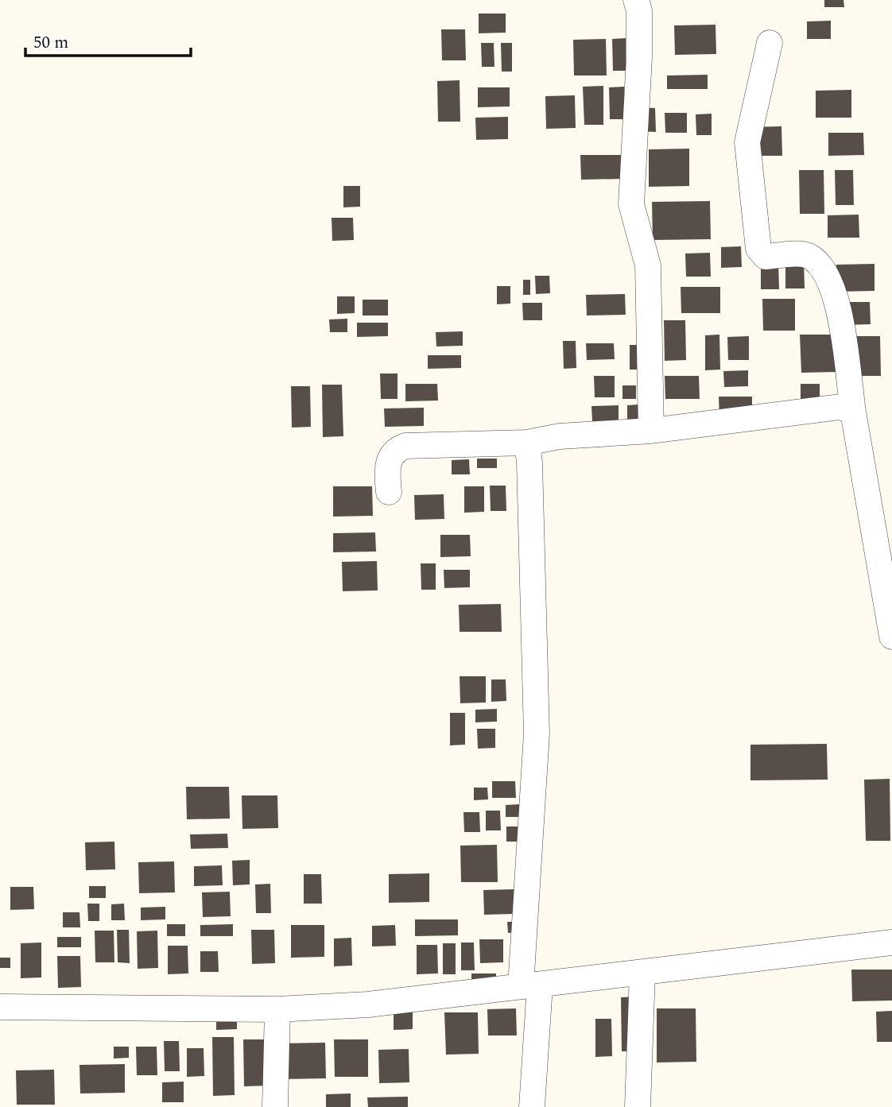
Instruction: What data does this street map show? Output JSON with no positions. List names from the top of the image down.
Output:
{
  "scale_bar": "50 m"
}
